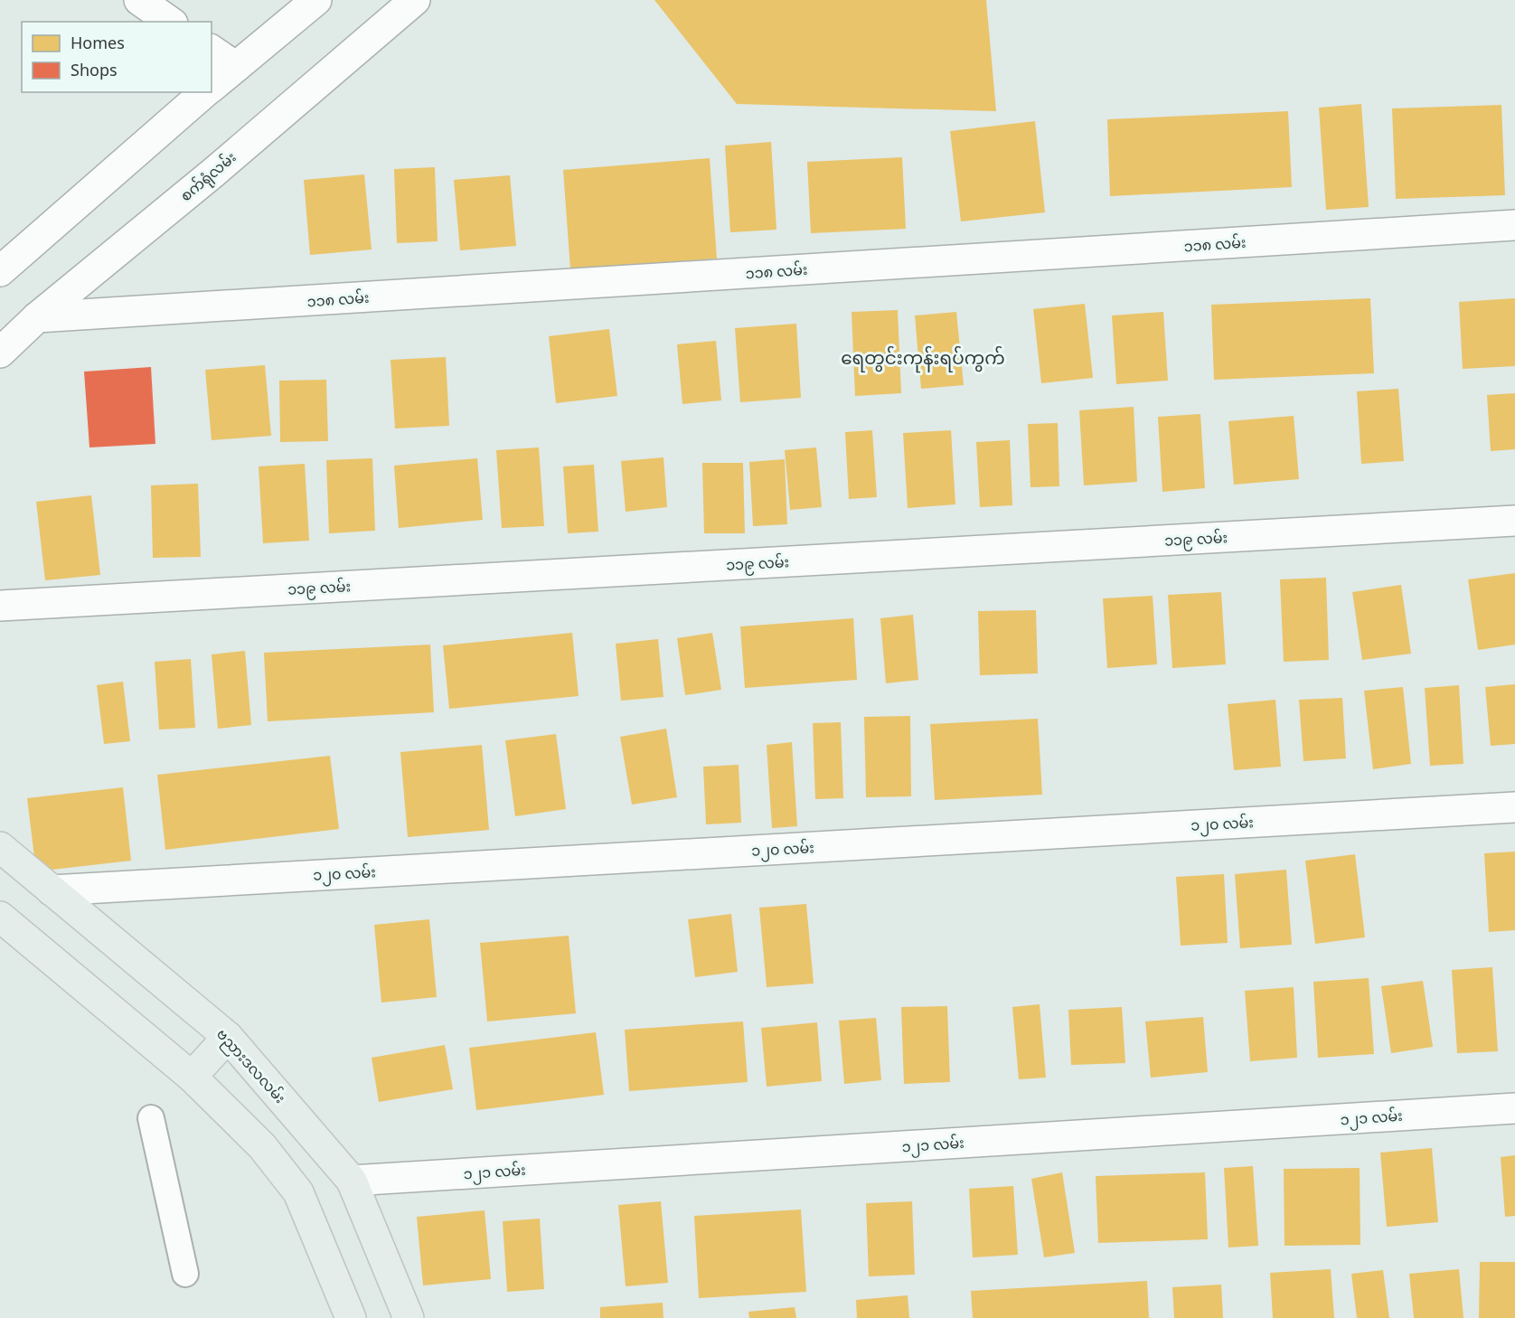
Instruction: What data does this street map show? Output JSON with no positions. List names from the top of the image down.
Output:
{
  "streets": {
    "main road": ["ဗညားဒလလမ်း"],
    "street": [
      "စက်ရုံလမ်း",
      "၁၁၈ လမ်း",
      "၁၁၉ လမ်း",
      "၁၂၀ လမ်း",
      "၁၂၁ လမ်း"
    ]
  },
  "crossings": [
    ["စက်ရုံလမ်း", "၁၁၈ လမ်း"],
    ["၁၂၀ လမ်း", "ဗညားဒလလမ်း"],
    ["ဗညားဒလလမ်း", "၁၂၁ လမ်း"]
  ],
  "districts": ["ရေတွင်းကုန်းရပ်ကွက်"],
  "legend": ["Homes", "Shops"]
}
